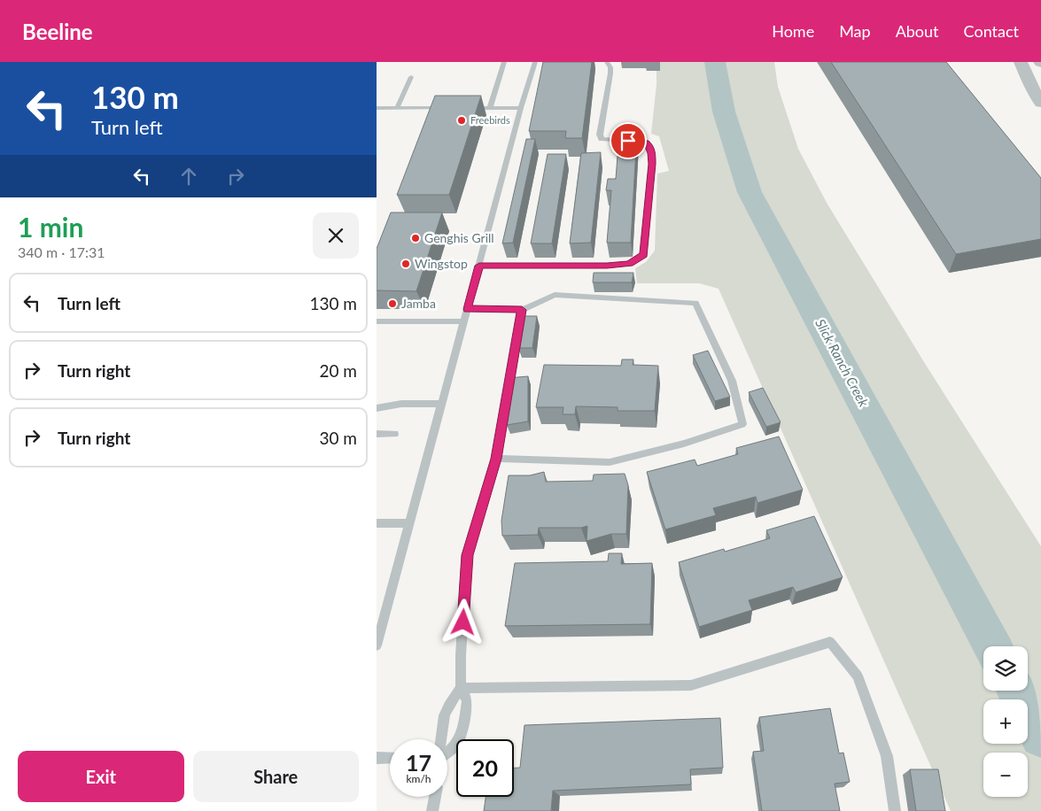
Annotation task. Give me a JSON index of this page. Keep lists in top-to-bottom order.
{
  "water": ["Slick Ranch Creek"],
  "places": [
    "Freebirds",
    "Genghis Grill",
    "Wingstop",
    "Jamba"
  ],
  "page": {
    "header": "Beeline",
    "nav": [
      "Home",
      "Map",
      "About",
      "Contact"
    ],
    "turn": ["130 m", "Turn left"],
    "heading": ["1 min", "340 m · 17:31"],
    "list": [
      {
        "name": "Turn left",
        "value": "130 m"
      },
      {
        "name": "Turn right",
        "value": "20 m"
      },
      {
        "name": "Turn right",
        "value": "30 m"
      }
    ],
    "map_buttons": ["+", "−"],
    "speed": "17 km/h",
    "limit": "20",
    "buttons": ["Exit", "Share"]
  }
}
